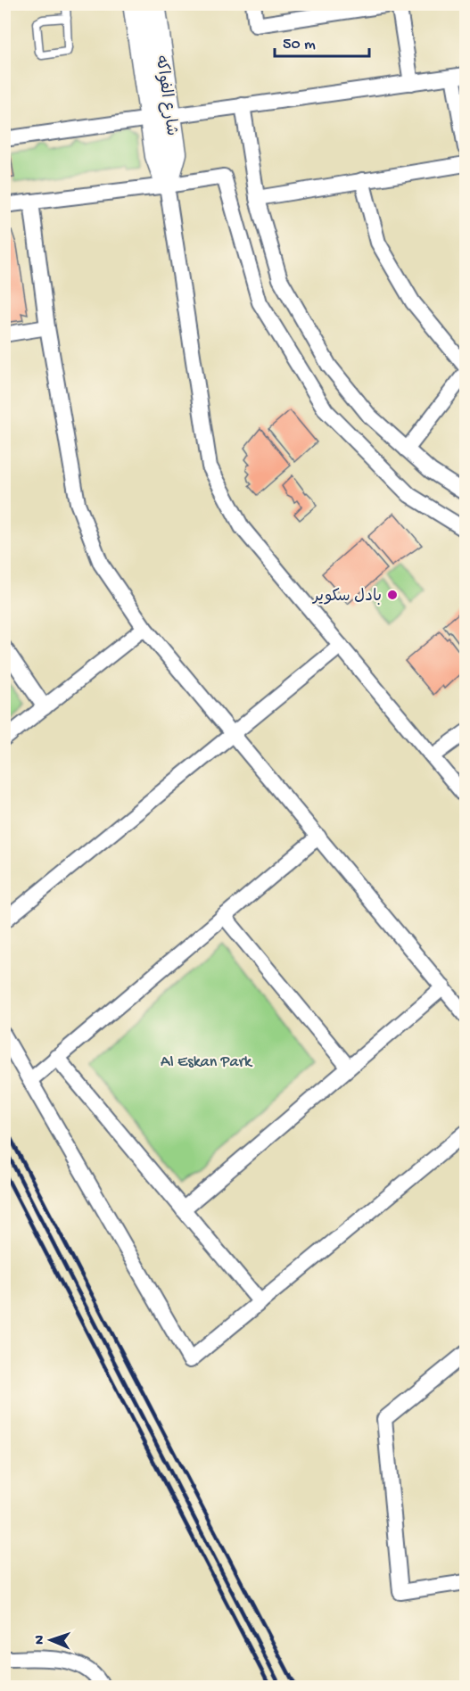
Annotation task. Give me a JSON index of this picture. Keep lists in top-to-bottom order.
{
  "streets": {
    "street": ["شارع الفواكه"]
  },
  "parks": ["Al Eskan Park"],
  "places": ["بادل سكوير"],
  "scale_bar": "50 m",
  "north": "left"
}
